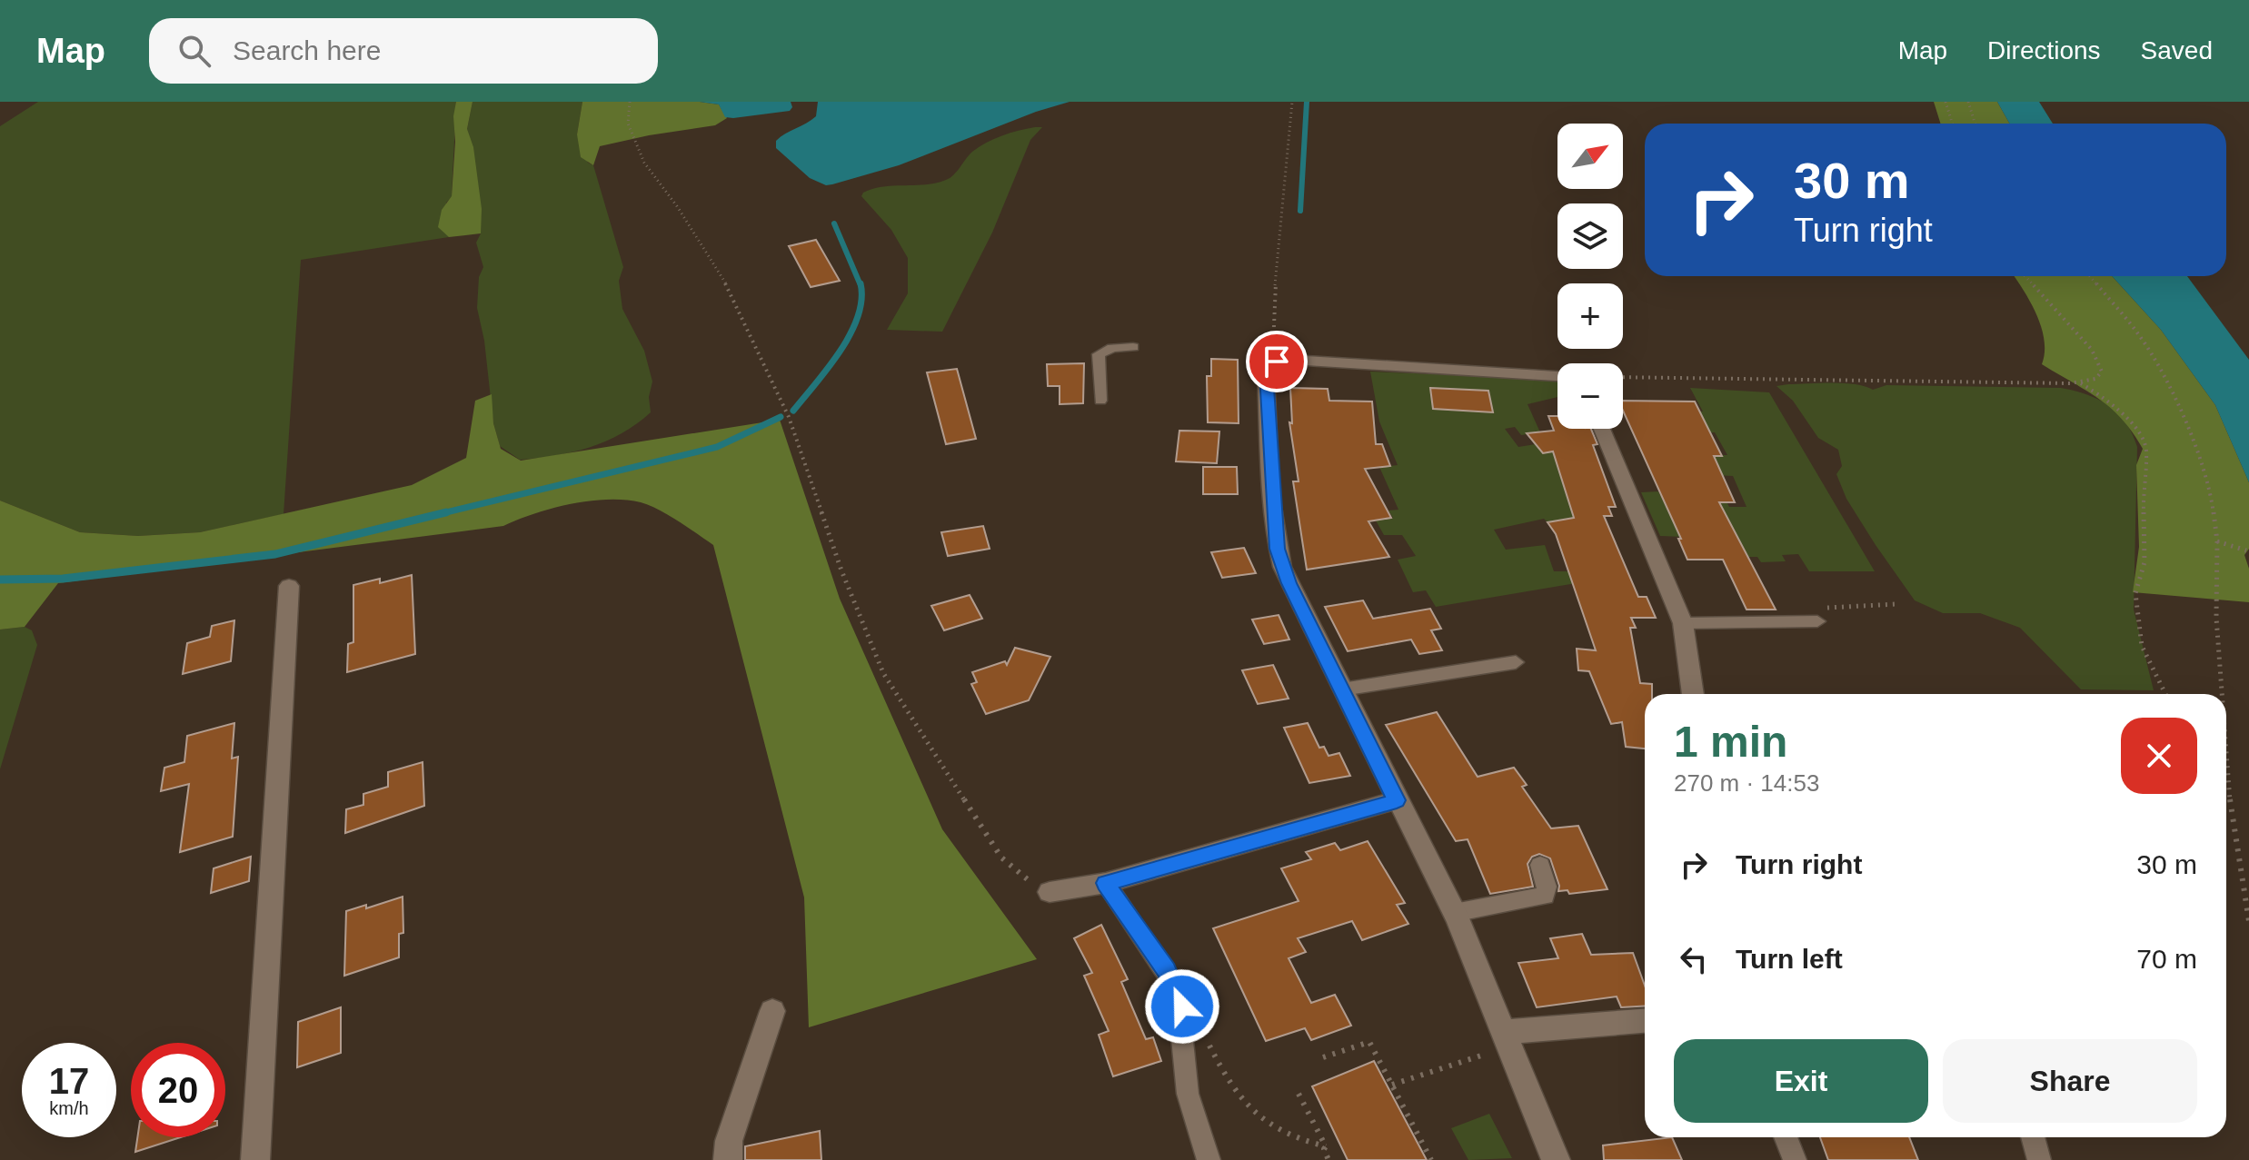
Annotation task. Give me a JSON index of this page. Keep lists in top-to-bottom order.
{
  "north": "top right",
  "page": {
    "header": "Map",
    "search": "Search here",
    "nav": ["Map", "Directions", "Saved"],
    "map_buttons": ["+", "−"],
    "turn": ["30 m", "Turn right"],
    "heading": ["1 min", "270 m · 14:53"],
    "list": [
      {
        "name": "Turn right",
        "value": "30 m"
      },
      {
        "name": "Turn left",
        "value": "70 m"
      }
    ],
    "buttons": ["Exit", "Share"],
    "speed": "17 km/h",
    "limit": "20"
  }
}
